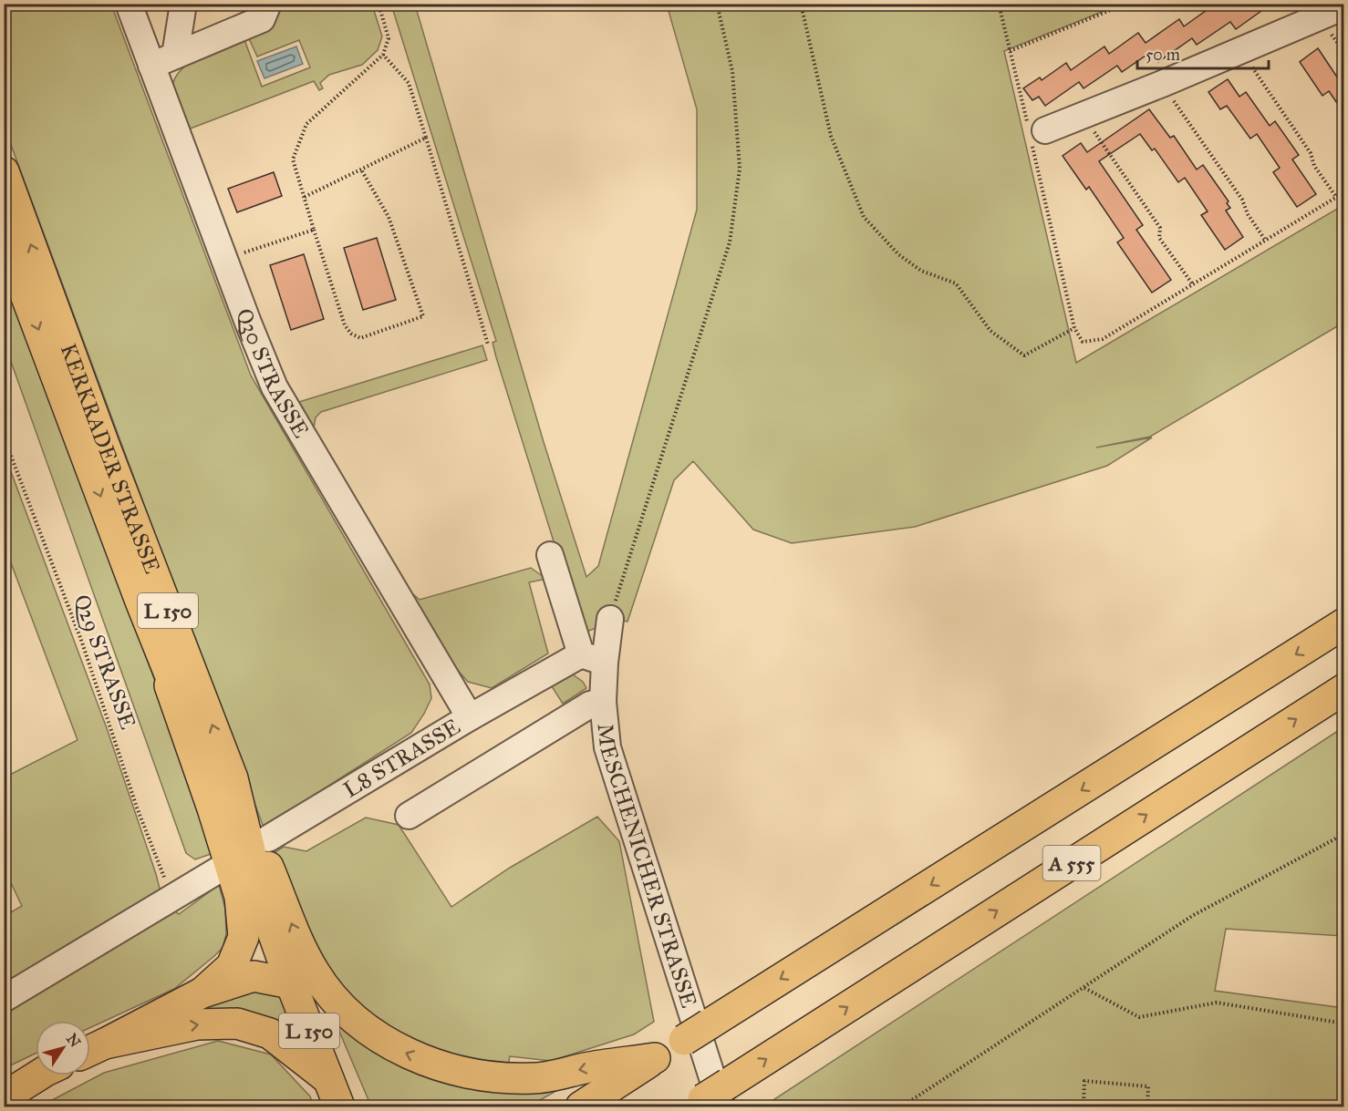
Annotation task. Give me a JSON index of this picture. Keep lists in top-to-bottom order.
{
  "streets": {
    "main road": ["KERKRADER STRASSE", "L 150", "A 555"],
    "street": ["Q30 STRASSE", "L8 STRASSE", "MESCHENICHER STRASSE"],
    "path": ["Q29 STRASSE"]
  },
  "crossings": [
    ["Q30 STRASSE", "L8 STRASSE"],
    ["L8 STRASSE", "MESCHENICHER STRASSE"],
    ["A 555", "MESCHENICHER STRASSE"]
  ],
  "scale_bar": "50 m",
  "north": "top right"
}
